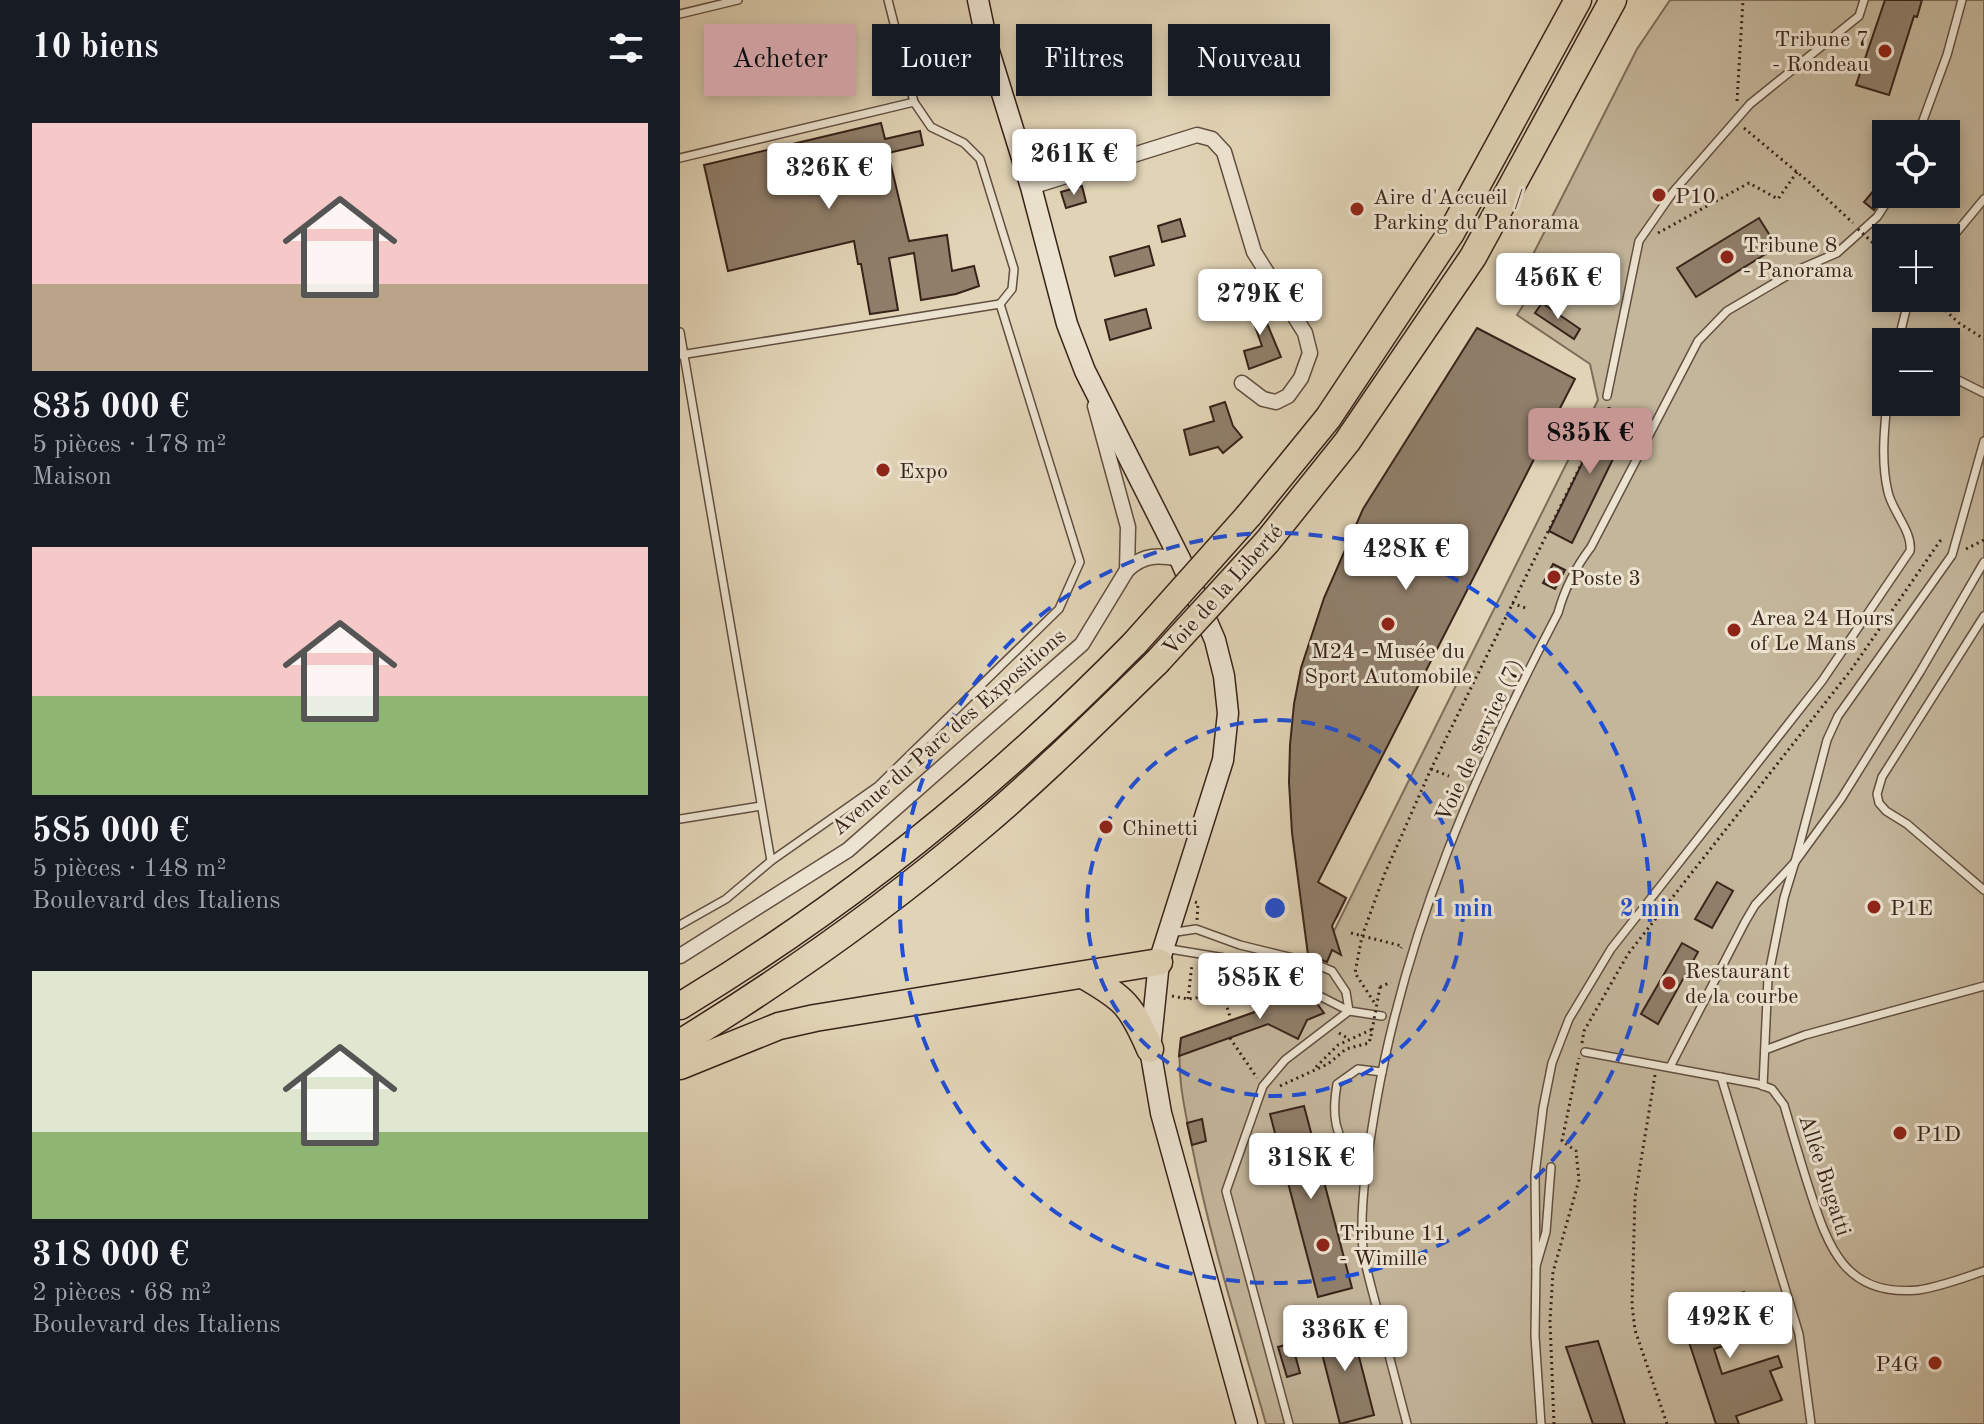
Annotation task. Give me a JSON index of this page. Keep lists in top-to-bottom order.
{
  "streets": {
    "highway": ["Voie de la Liberté"],
    "street": ["Avenue du Parc des Expositions"],
    "lane": ["Voie de service (7)", "Allée Bugatti"]
  },
  "places": [
    "Tribune 7 - Rondeau",
    "P10",
    "Aire d'Accueil / Parking du Panorama",
    "Tribune 8 - Panorama",
    "Expo",
    "Poste 3",
    "M24 - Musée du Sport Automobile",
    "Area 24 Hours of Le Mans",
    "Chinetti",
    "P1E",
    "Restaurant de la courbe",
    "P1D",
    "Tribune 11 - Wimille",
    "P4G"
  ],
  "page": {
    "heading": "10 biens",
    "chip": [
      "Acheter",
      "Louer",
      "Filtres",
      "Nouveau"
    ],
    "list": [
      {
        "name": "835 000 €",
        "note": "5 pièces · 178 m² · Maison"
      },
      {
        "name": "585 000 €",
        "note": "5 pièces · 148 m² · Boulevard des Italiens"
      },
      {
        "name": "318 000 €",
        "note": "2 pièces · 68 m² · Boulevard des Italiens"
      }
    ],
    "map_buttons": ["+", "−"],
    "price": [
      "261K €",
      "326K €",
      "456K €",
      "279K €",
      "835K €",
      "428K €",
      "585K €",
      "318K €",
      "492K €",
      "336K €"
    ]
  },
  "rings": ["1 min", "2 min"]
}
